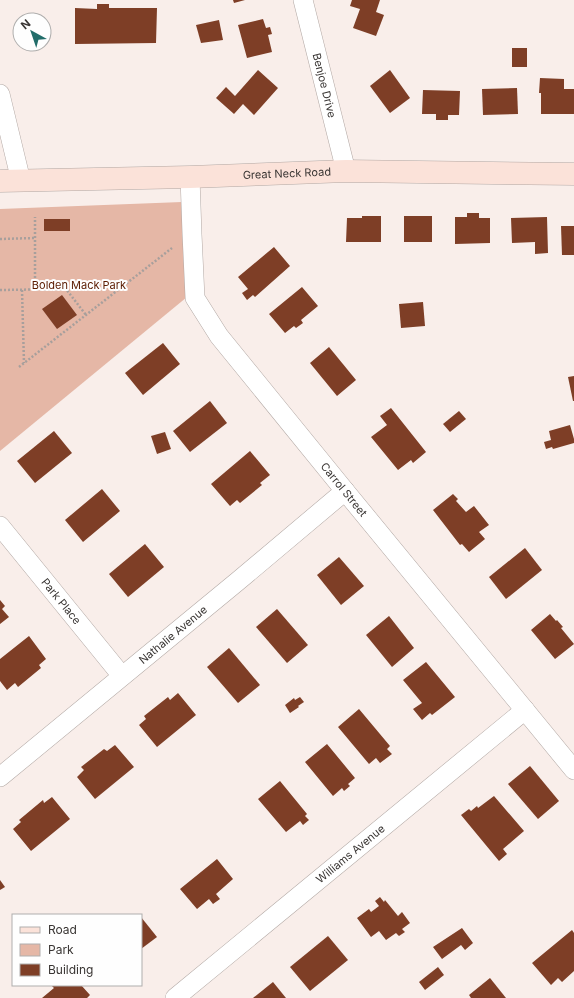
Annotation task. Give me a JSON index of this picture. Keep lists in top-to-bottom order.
{
  "streets": {
    "main road": ["Great Neck Road"],
    "street": [
      "Benjoe Drive",
      "Carrol Street",
      "Park Place",
      "Nathalie Avenue",
      "Williams Avenue"
    ]
  },
  "crossings": [
    ["Benjoe Drive", "Great Neck Road"],
    ["Great Neck Road", "Carrol Street"],
    ["Carrol Street", "Nathalie Avenue"],
    ["Carrol Street", "Williams Avenue"],
    ["Park Place", "Nathalie Avenue"]
  ],
  "parks": ["Bolden Mack Park"],
  "legend": ["Road", "Park", "Building"],
  "north": "top left"
}
